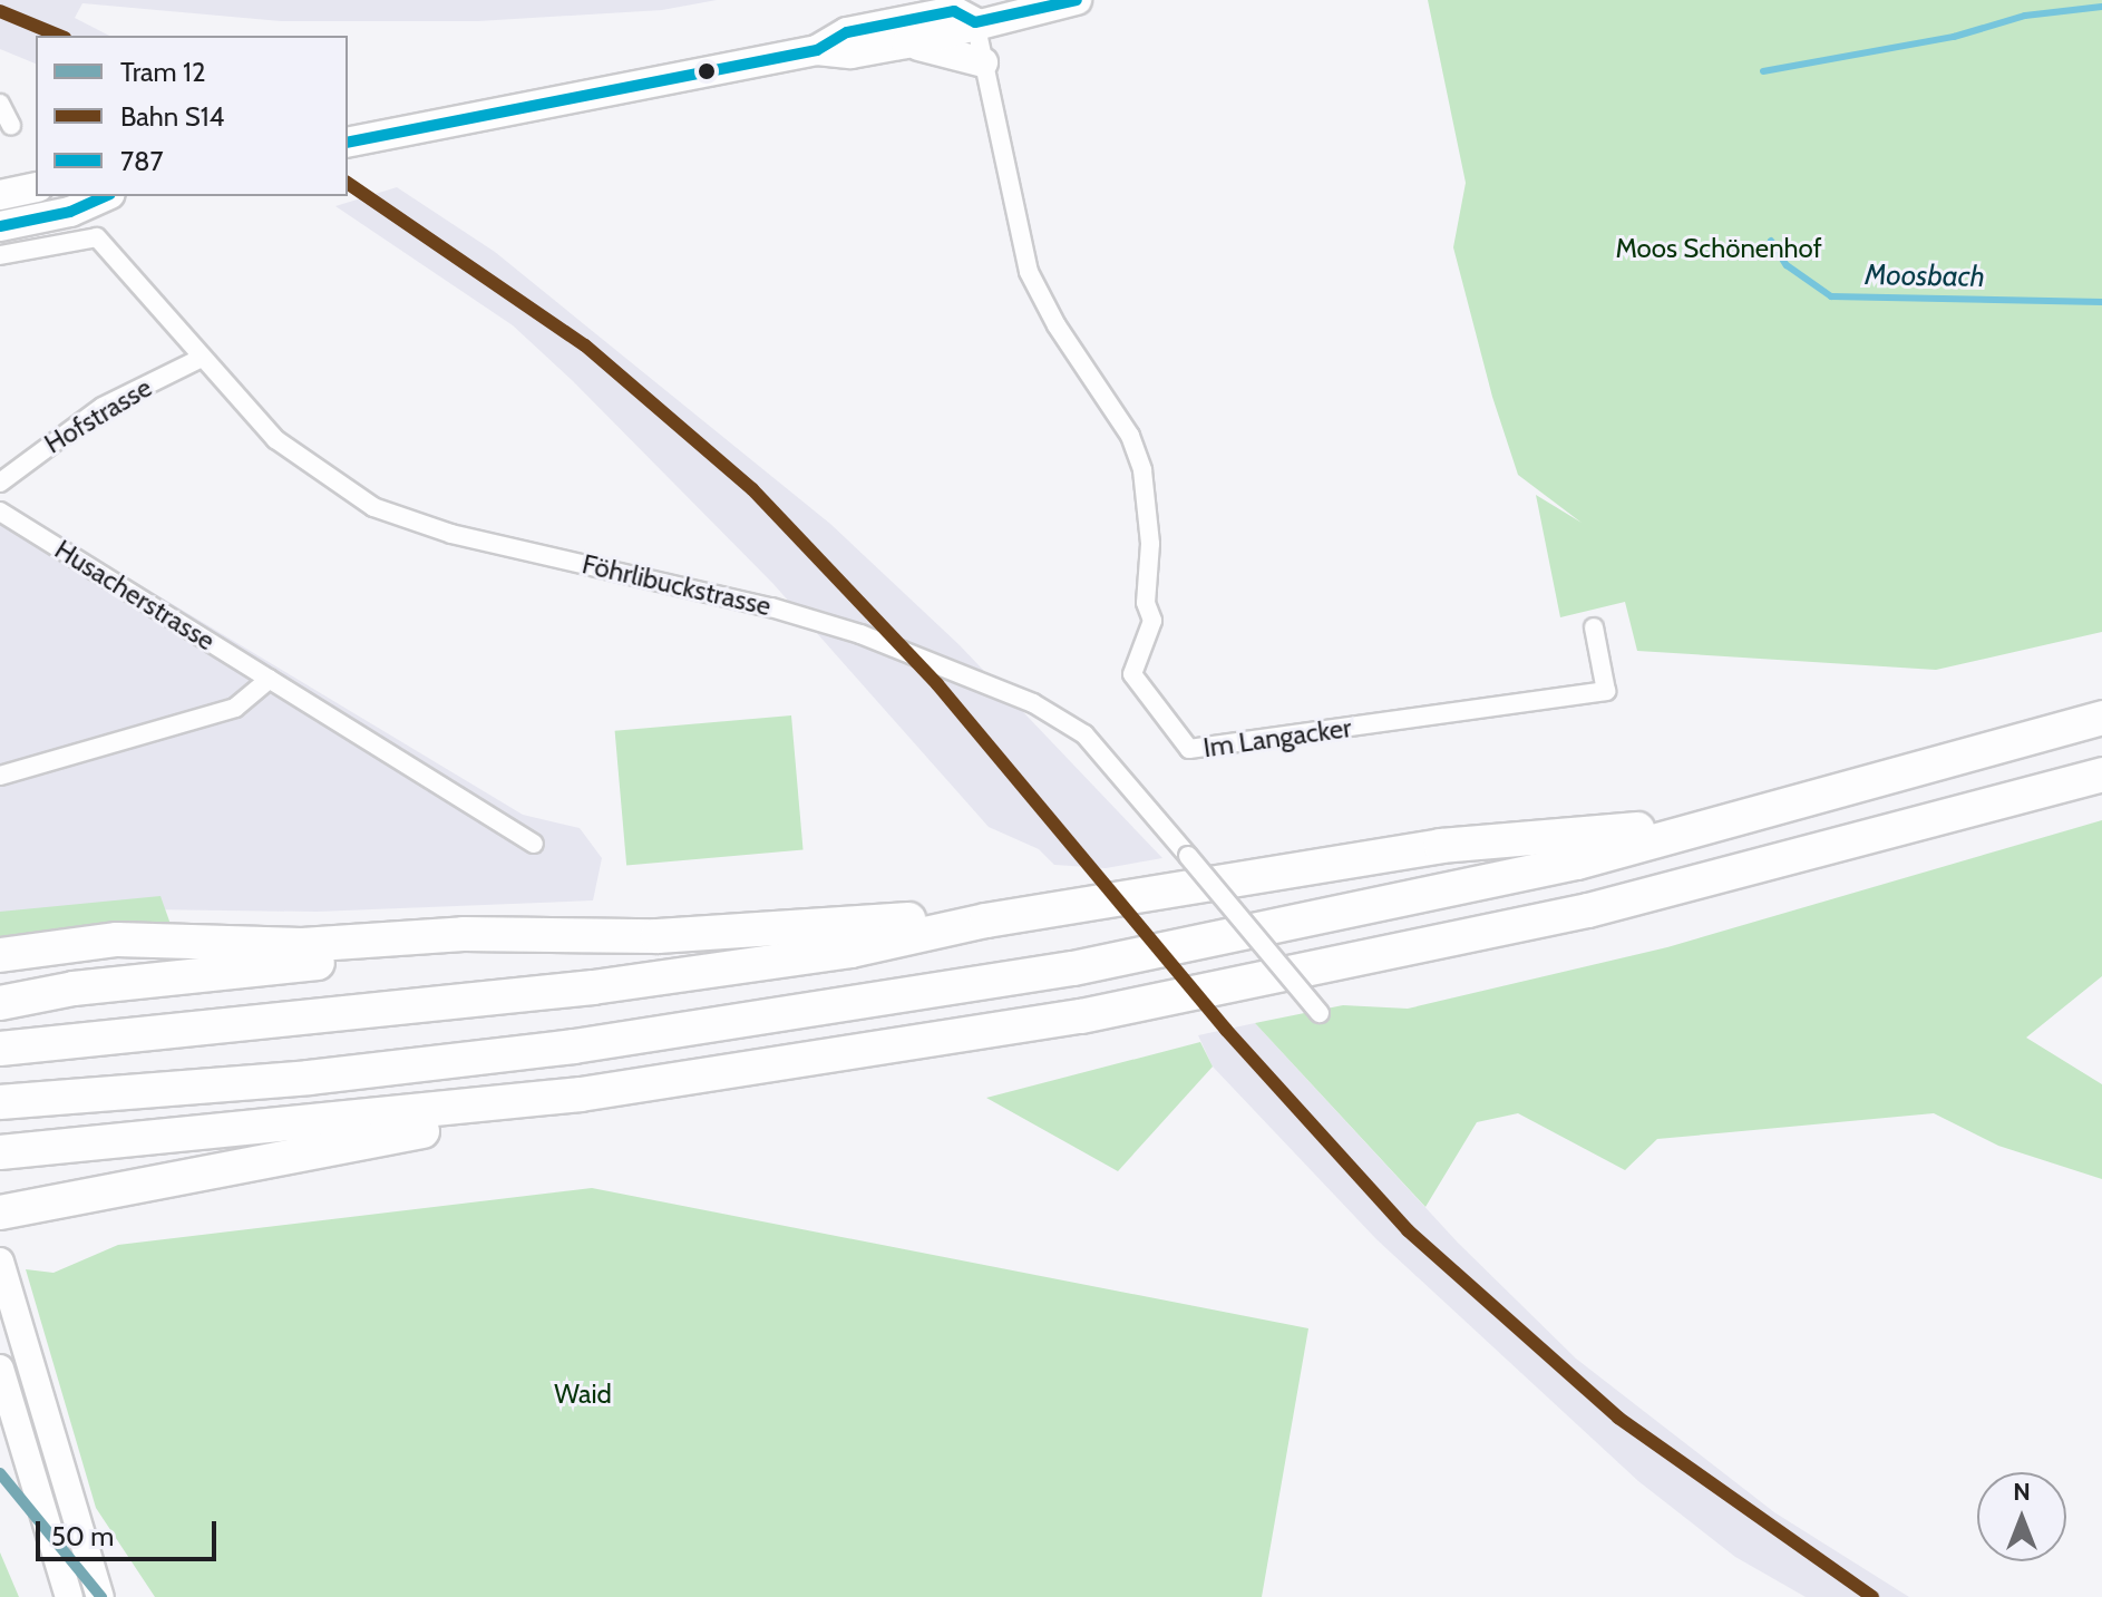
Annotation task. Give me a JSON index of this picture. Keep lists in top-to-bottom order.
{
  "streets": {
    "street": [
      "Hofstrasse",
      "Föhrlibuckstrasse",
      "Husacherstrasse",
      "Im Langacker"
    ]
  },
  "crossings": [
    ["Hofstrasse", "Föhrlibuckstrasse"]
  ],
  "water": ["Moosbach"],
  "parks": ["Moos Schönenhof", "Waid"],
  "lines": ["transit line 787", "rail line S14", "tram line 12"],
  "legend": ["Tram 12", "Bahn S14", "787"],
  "scale_bar": "50 m",
  "north": "top"
}
